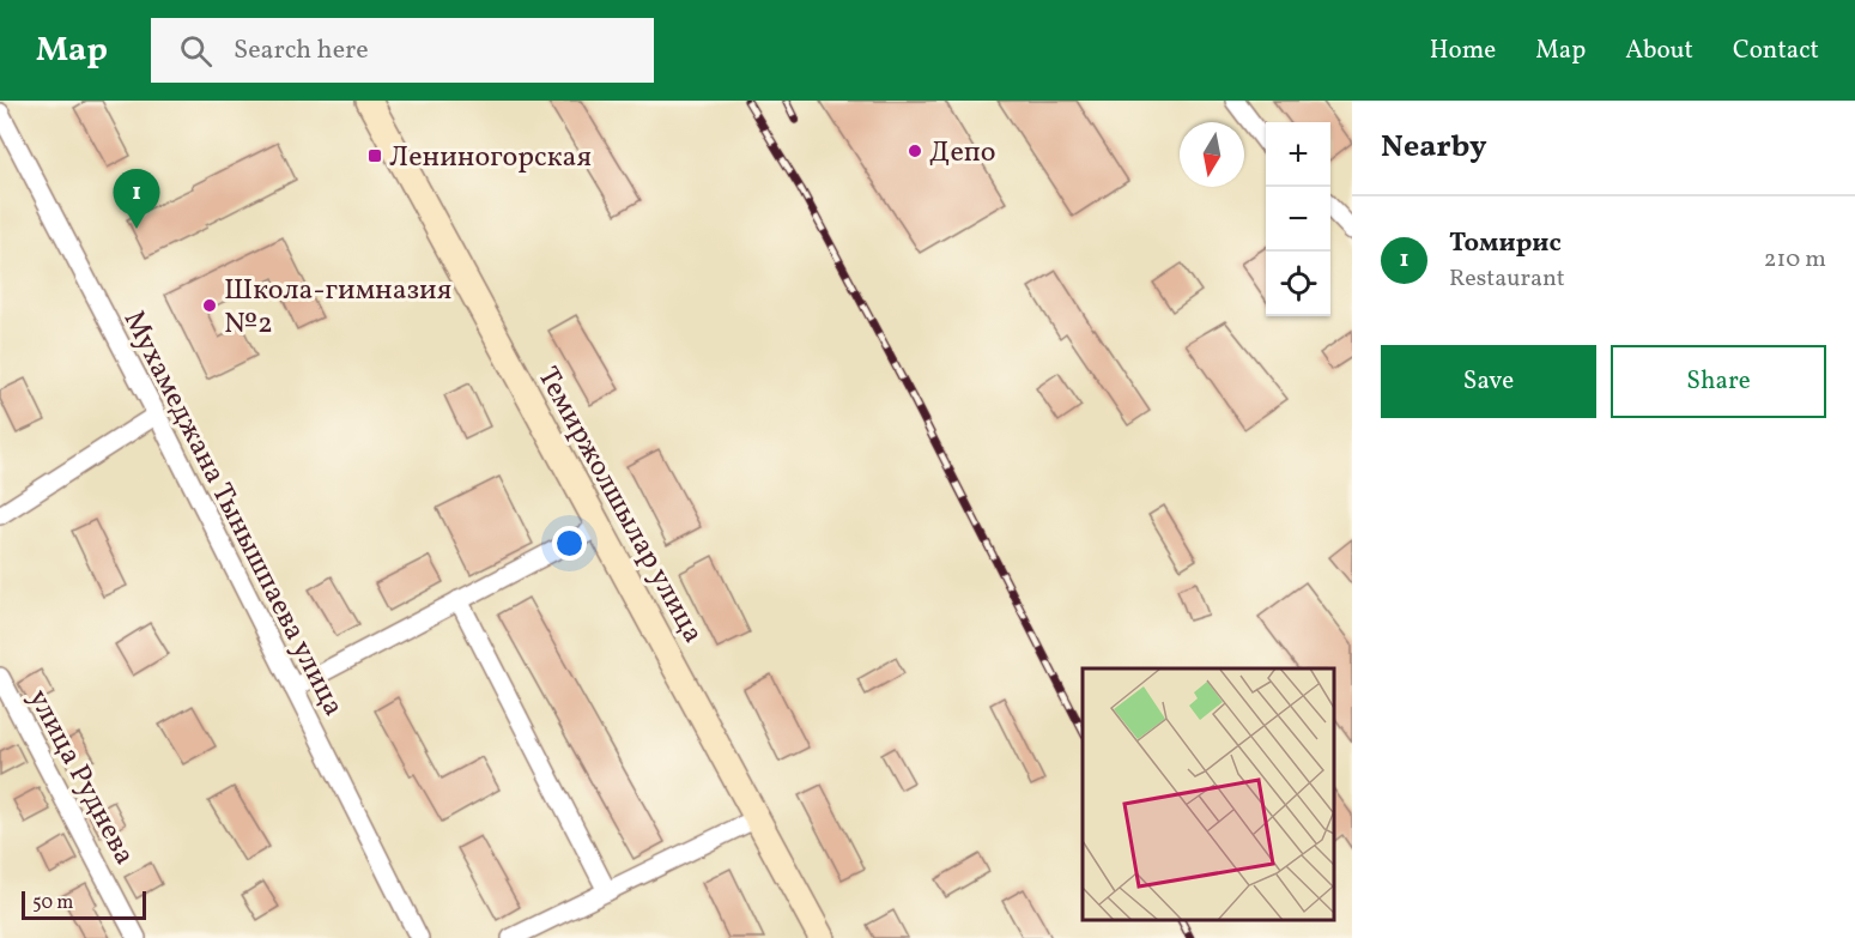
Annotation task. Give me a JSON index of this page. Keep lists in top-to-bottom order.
{
  "streets": {
    "street": ["Темиржолшылар улица", "Мухамеджана Тынышпаева улица", "улица Руднева"]
  },
  "places": {
    "other": ["Депо", "Школа-гимназия №2"],
    "transit": ["Лениногорская"]
  },
  "scale_bar": "50 m",
  "north": "bottom",
  "page": {
    "header": "Map",
    "search": "Search here",
    "nav": [
      "Home",
      "Map",
      "About",
      "Contact"
    ],
    "heading": "Nearby",
    "map_buttons": ["+", "−"],
    "pins": "1",
    "list": [
      {
        "mark": "1",
        "name": "Томирис",
        "note": "Restaurant",
        "value": "210 m"
      }
    ],
    "buttons": ["Save", "Share"],
    "scale": "50 m"
  }
}
